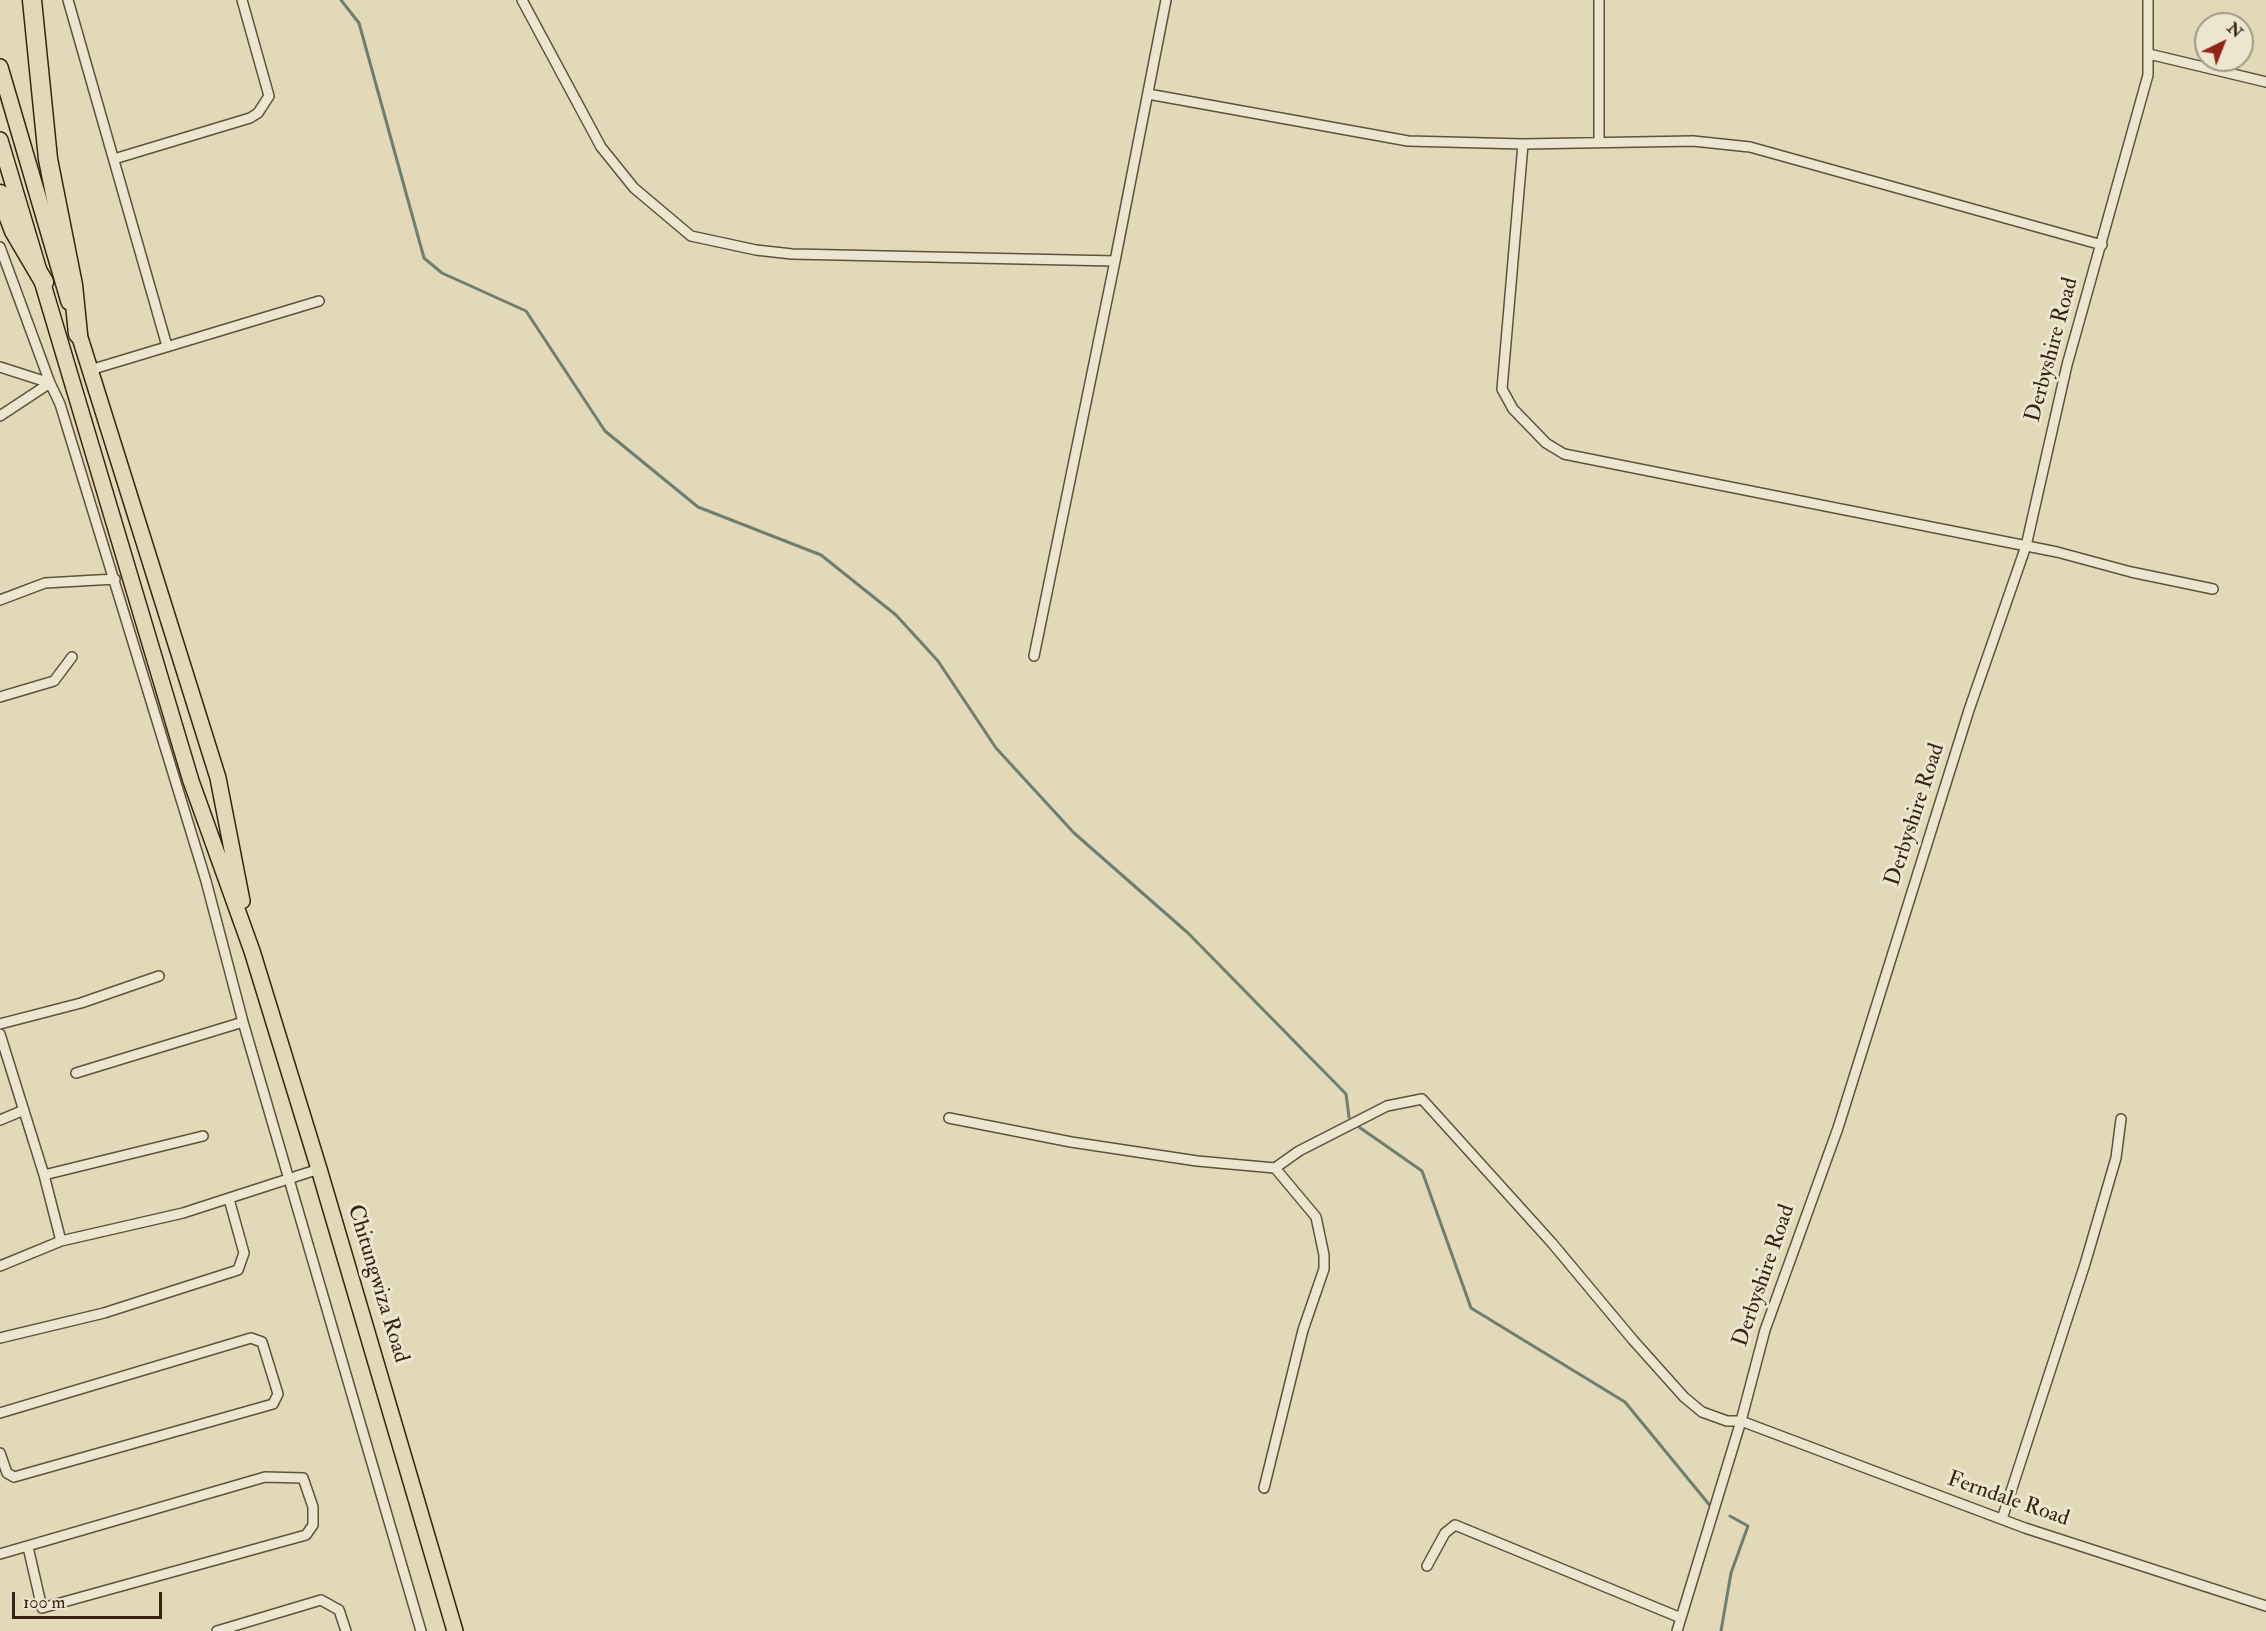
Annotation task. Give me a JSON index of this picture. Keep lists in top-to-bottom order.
{
  "streets": {
    "main road": ["Chitungwiza Road"],
    "street": ["Derbyshire Road", "Ferndale Road"]
  },
  "crossings": [
    ["Derbyshire Road", "Ferndale Road"]
  ],
  "scale_bar": "100 m",
  "north": "top right"
}
